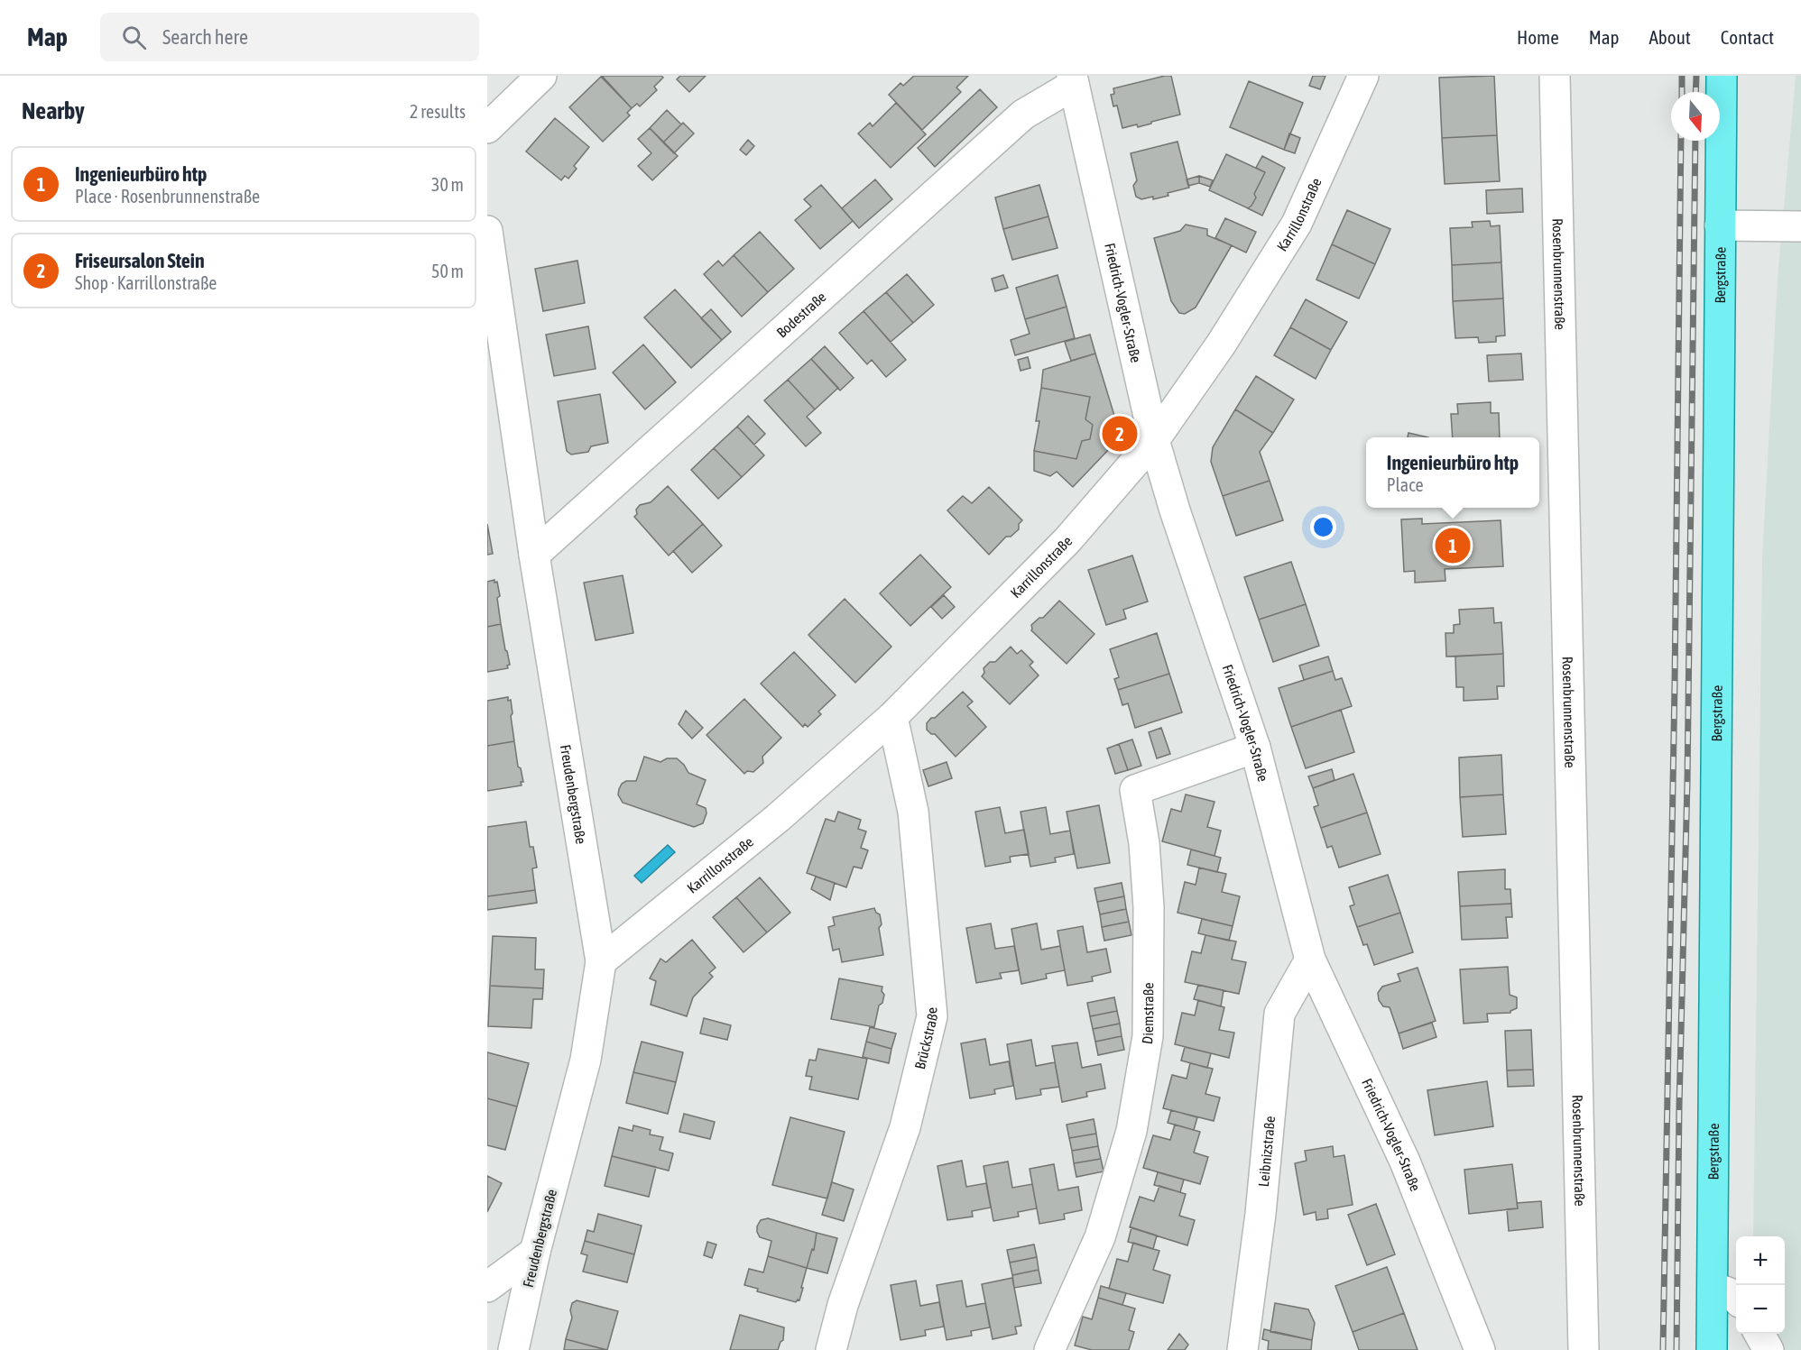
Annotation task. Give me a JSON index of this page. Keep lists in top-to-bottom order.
{
  "streets": {
    "main road": ["Bergstraße"],
    "street": [
      "Karrillonstraße",
      "Rosenbrunnenstraße",
      "Friedrich-Vogler-Straße",
      "Bodestraße",
      "Freudenbergstraße",
      "Diemstraße",
      "Brückstraße",
      "Leibnizstraße"
    ]
  },
  "crossings": [
    ["Karrillonstraße", "Friedrich-Vogler-Straße"],
    ["Karrillonstraße", "Freudenbergstraße"],
    ["Karrillonstraße", "Brückstraße"],
    ["Friedrich-Vogler-Straße", "Bodestraße"],
    ["Friedrich-Vogler-Straße", "Diemstraße"],
    ["Friedrich-Vogler-Straße", "Leibnizstraße"],
    ["Bodestraße", "Freudenbergstraße"]
  ],
  "north": "bottom",
  "page": {
    "header": "Map",
    "search": "Search here",
    "nav": [
      "Home",
      "Map",
      "About",
      "Contact"
    ],
    "heading": ["Nearby", "2 results"],
    "list": [
      {
        "mark": "1",
        "name": "Ingenieurbüro htp",
        "note": "Place · Rosenbrunnenstraße",
        "value": "30 m"
      },
      {
        "mark": "2",
        "name": "Friseursalon Stein",
        "note": "Shop · Karrillonstraße",
        "value": "50 m"
      }
    ],
    "pins": ["2", "1"],
    "popup": ["Ingenieurbüro htp", "Place"],
    "map_buttons": ["+", "−"]
  }
}
